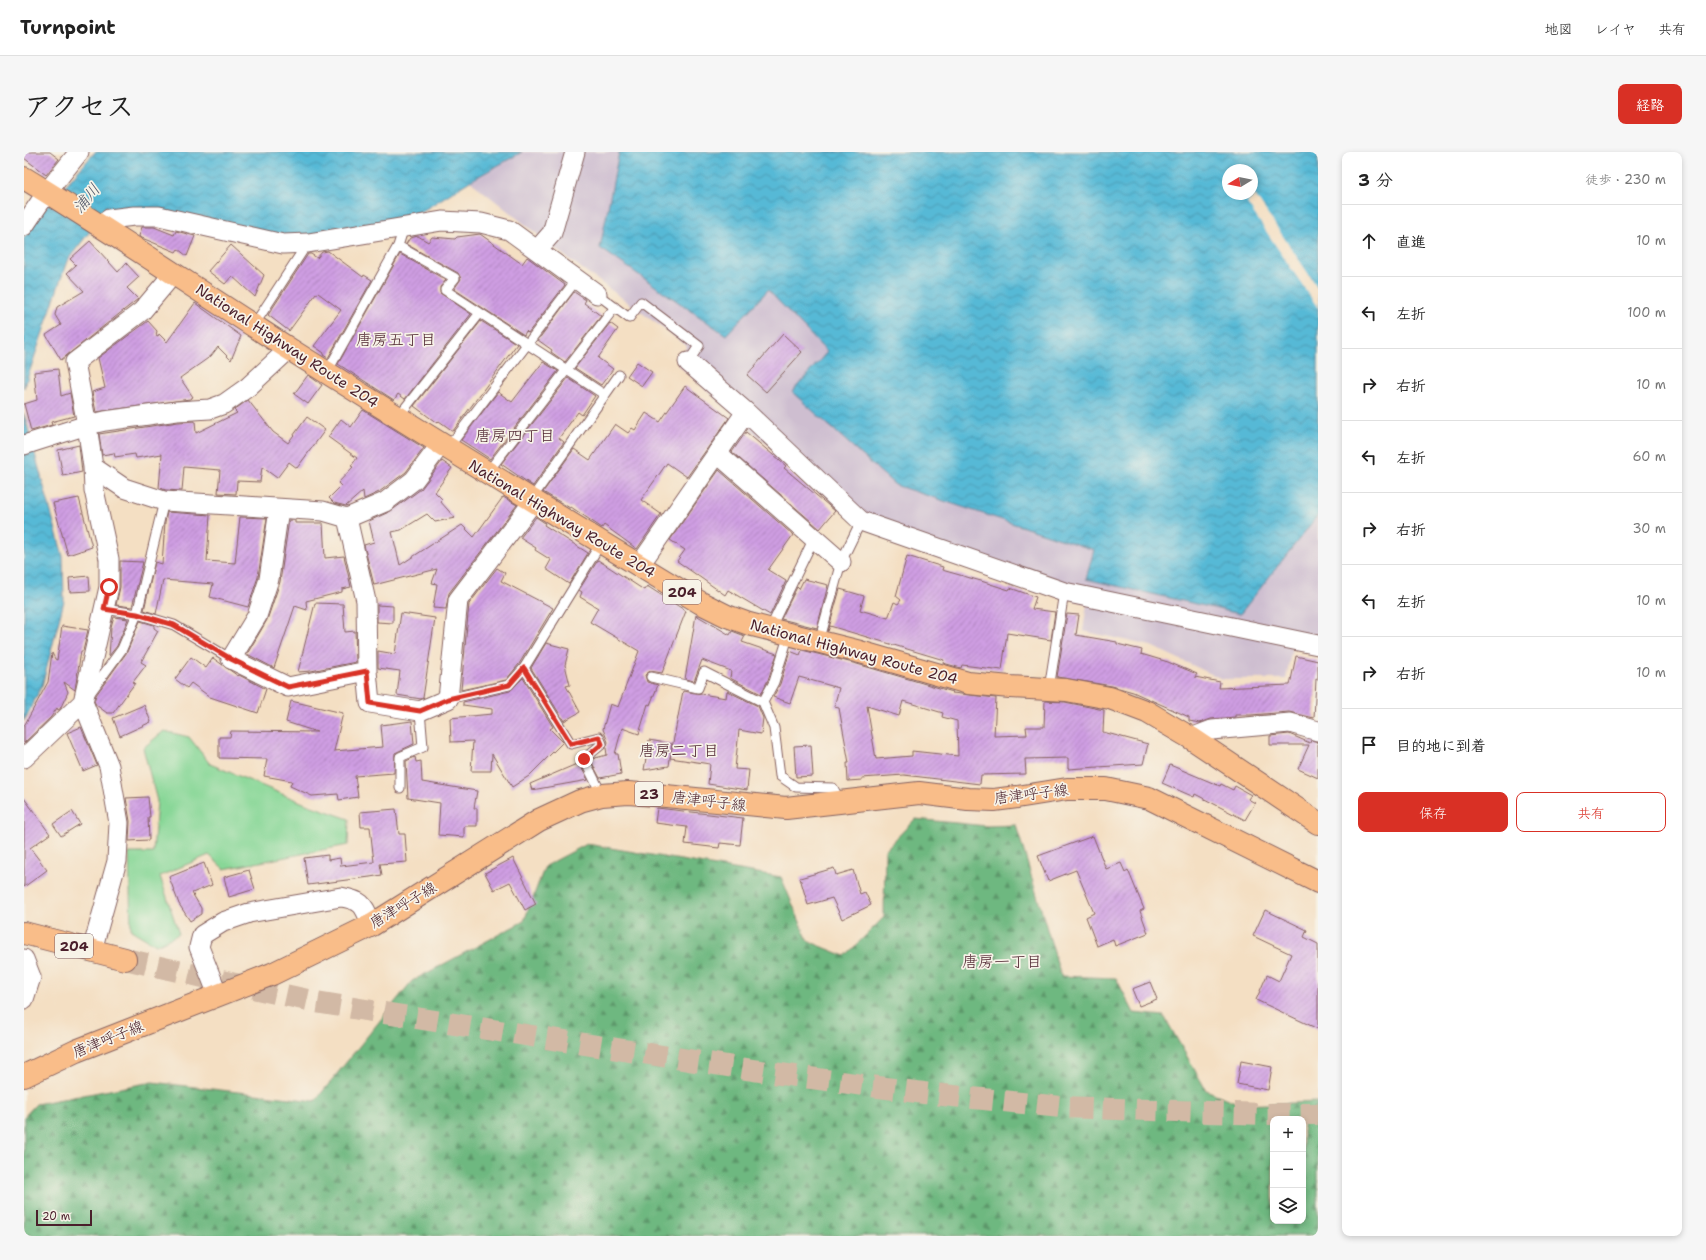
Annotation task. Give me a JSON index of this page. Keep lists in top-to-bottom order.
{
  "streets": {
    "main road": [
      "National Highway Route 204",
      "204",
      "23",
      "唐津呼子線"
    ]
  },
  "districts": [
    "唐房五丁目",
    "唐房四丁目",
    "唐房二丁目",
    "唐房一丁目"
  ],
  "water": ["浦川"],
  "scale_bar": "20 m",
  "north": "left",
  "page": {
    "header": "Turnpoint",
    "nav": ["地図", "レイヤ", "共有"],
    "title": "アクセス",
    "buttons": [
      "経路",
      ["保存", "共有"]
    ],
    "heading": ["3 分", "徒歩 · 230 m"],
    "list": [
      ["直進", "10 m"],
      ["左折", "100 m"],
      ["右折", "10 m"],
      ["左折", "60 m"],
      ["右折", "30 m"],
      ["左折", "10 m"],
      ["右折", "10 m"],
      "目的地に到着"
    ],
    "map_buttons": ["+", "−"],
    "scale": "20 m"
  }
}
